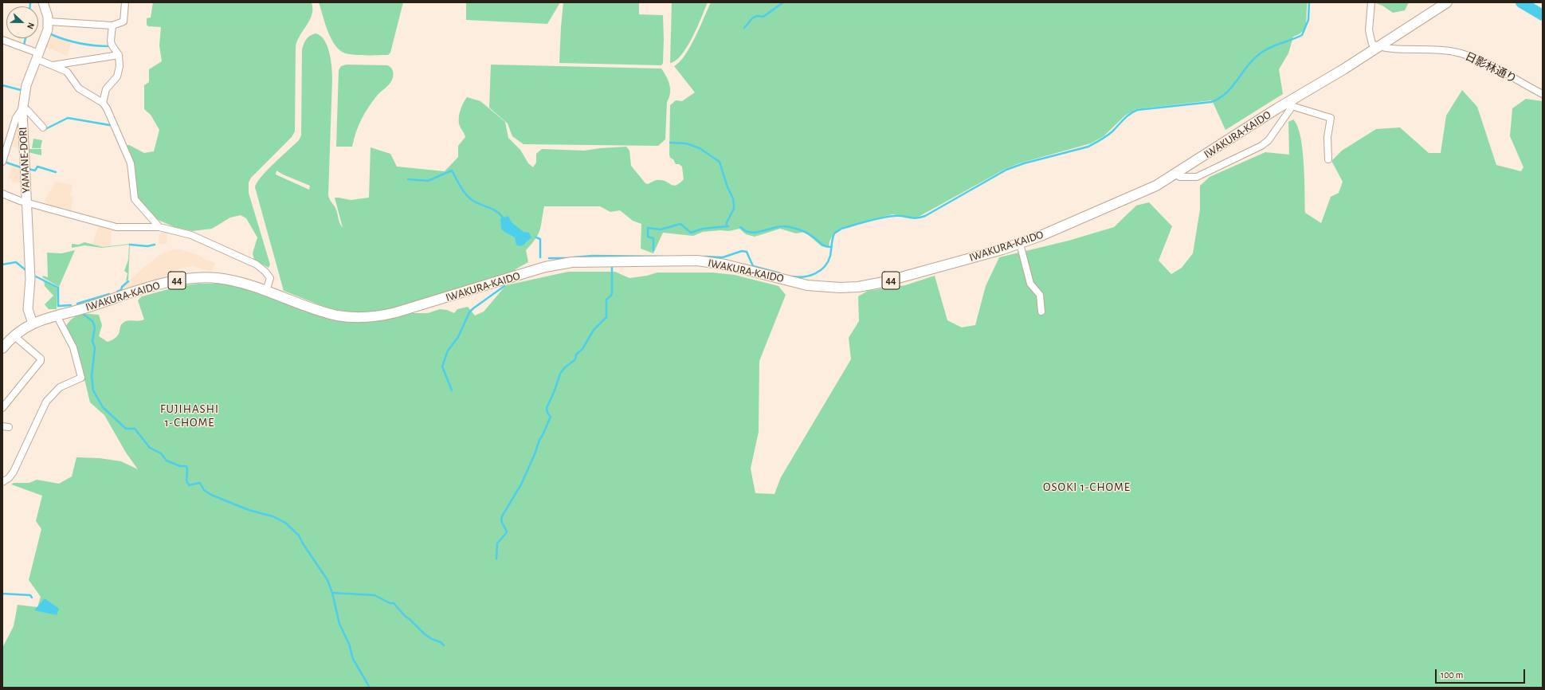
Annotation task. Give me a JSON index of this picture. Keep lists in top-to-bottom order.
{
  "streets": {
    "main road": ["IWAKURA-KAIDO", "44"],
    "street": ["日影林通り", "YAMANE-DORI"]
  },
  "crossings": [
    ["日影林通り", "IWAKURA-KAIDO"],
    ["IWAKURA-KAIDO", "YAMANE-DORI"]
  ],
  "districts": ["FUJIHASHI 1-CHOME", "OSOKI 1-CHOME"],
  "scale_bar": "100 m",
  "north": "right"
}
